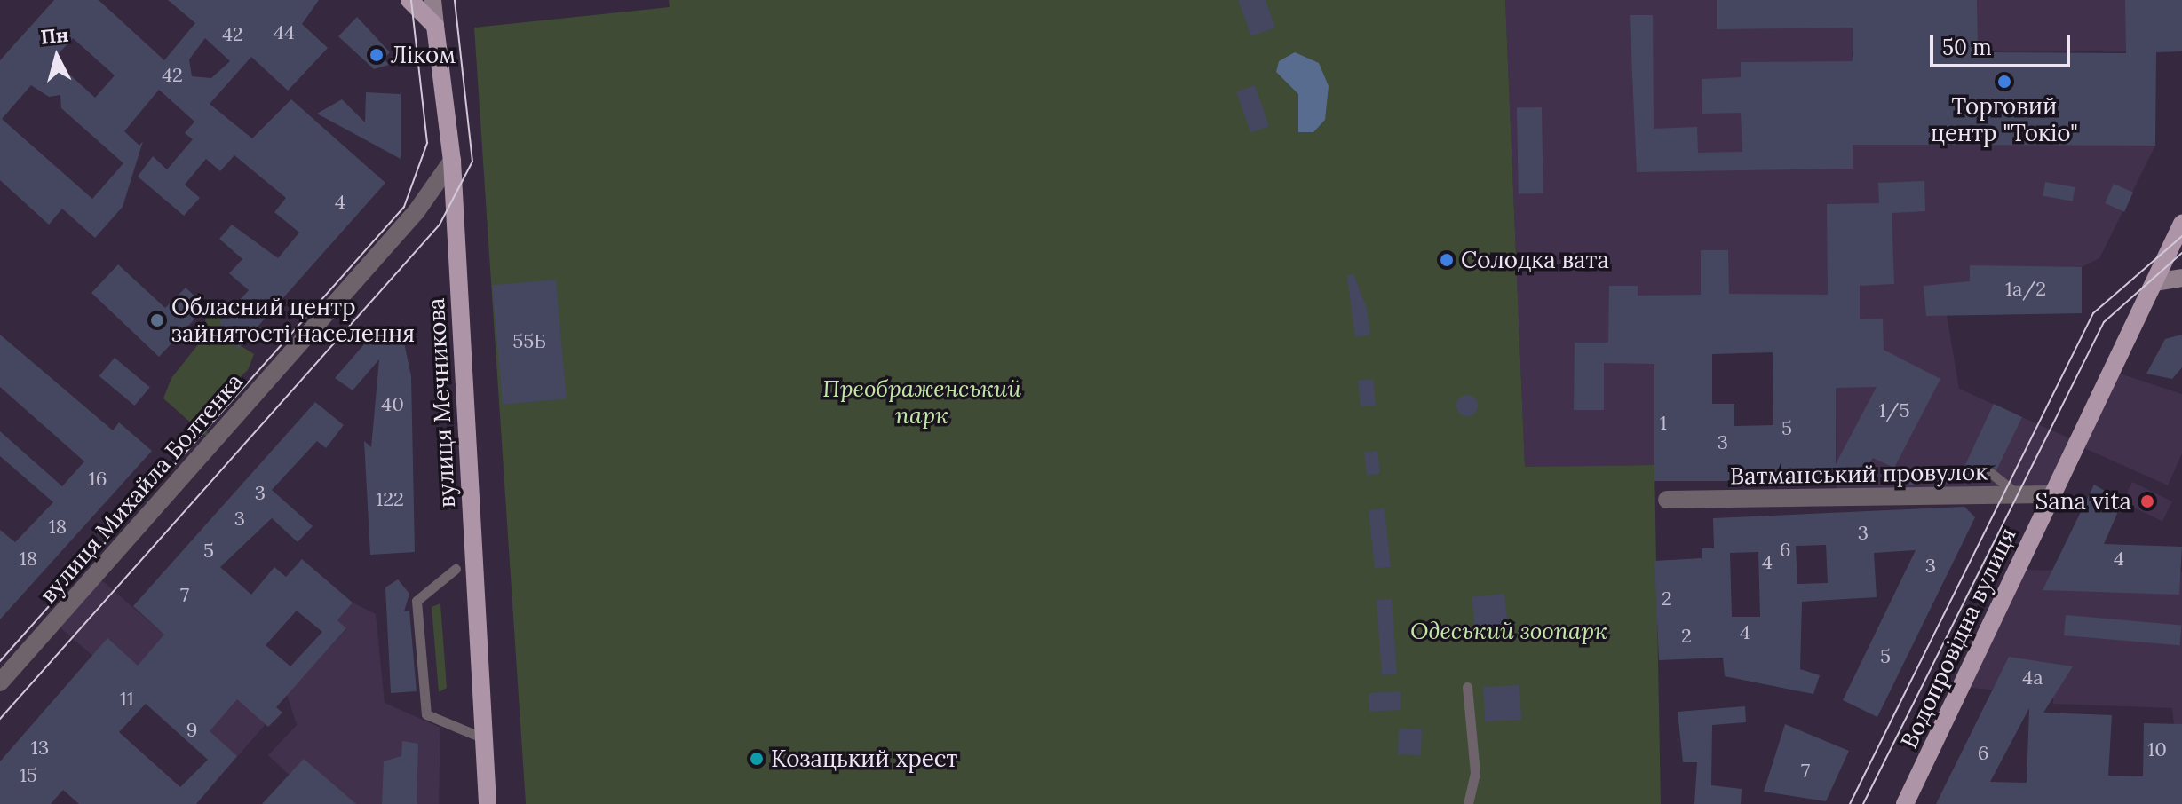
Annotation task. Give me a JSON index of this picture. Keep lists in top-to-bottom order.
{
  "streets": {
    "main road": ["вулиця Мечникова", "Водопровідна вулиця"],
    "street": ["Ватманський провулок", "вулиця Михайла Болтенка"]
  },
  "crossings": [
    ["вулиця Мечникова", "вулиця Михайла Болтенка"],
    ["Ватманський провулок", "Водопровідна вулиця"]
  ],
  "parks": ["Преображенський парк", "Одеський зоопарк"],
  "places": [
    "Ліком",
    "Торговий центр \"Токіо\"",
    "Солодка вата",
    "Обласний центр зайнятості населення",
    "Sana vita",
    "Козацький хрест"
  ],
  "house_numbers": [
    "44",
    "42",
    "42",
    "4",
    "1а/2",
    "55Б",
    "40",
    "1/5",
    "1",
    "5",
    "3",
    "16",
    "3",
    "122",
    "3",
    "18",
    "3",
    "6",
    "5",
    "18",
    "4",
    "4",
    "3",
    "7",
    "2",
    "4",
    "2",
    "5",
    "4а",
    "11",
    "9",
    "13",
    "10",
    "6",
    "7",
    "15"
  ],
  "scale_bar": "50 m",
  "north": "top"
}
